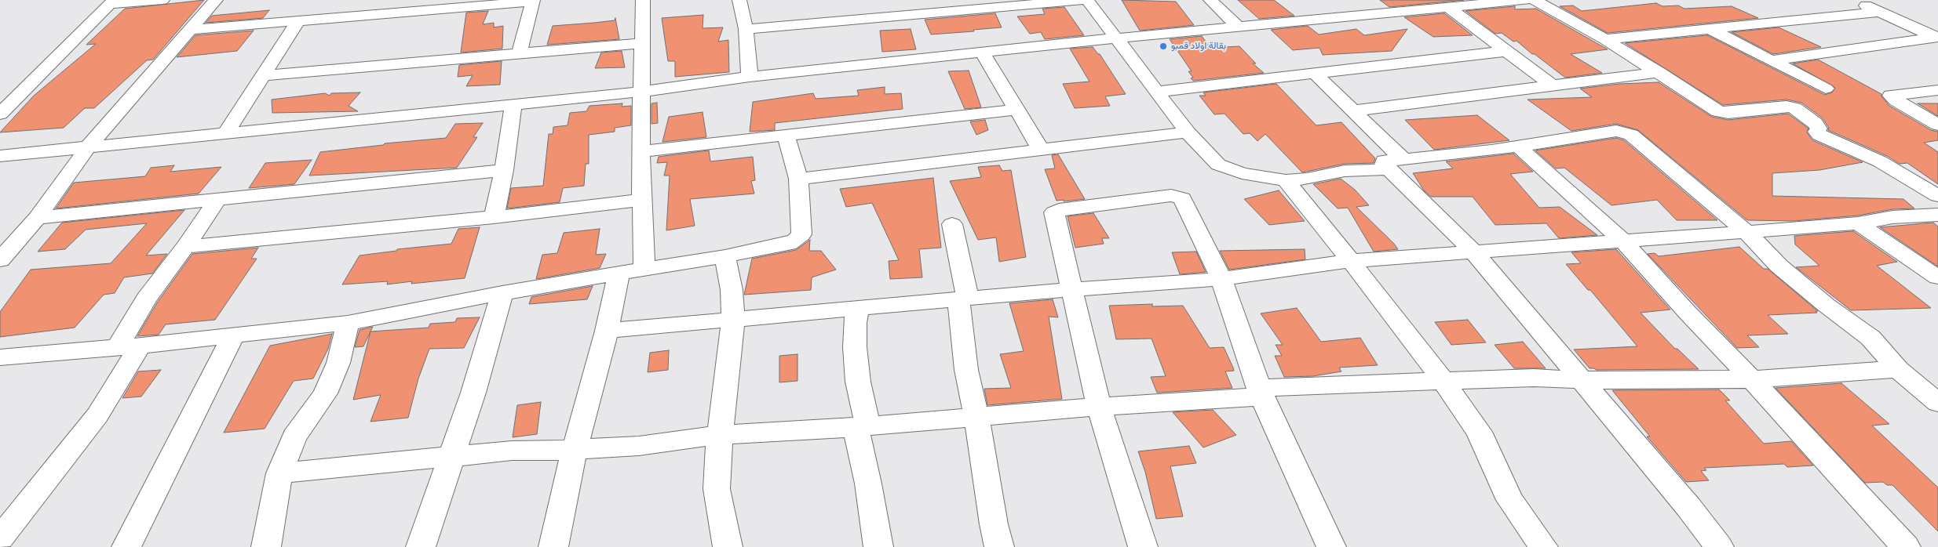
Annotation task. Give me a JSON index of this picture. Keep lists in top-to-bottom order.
{
  "places": ["بقالة اولاد قمبو"]
}
